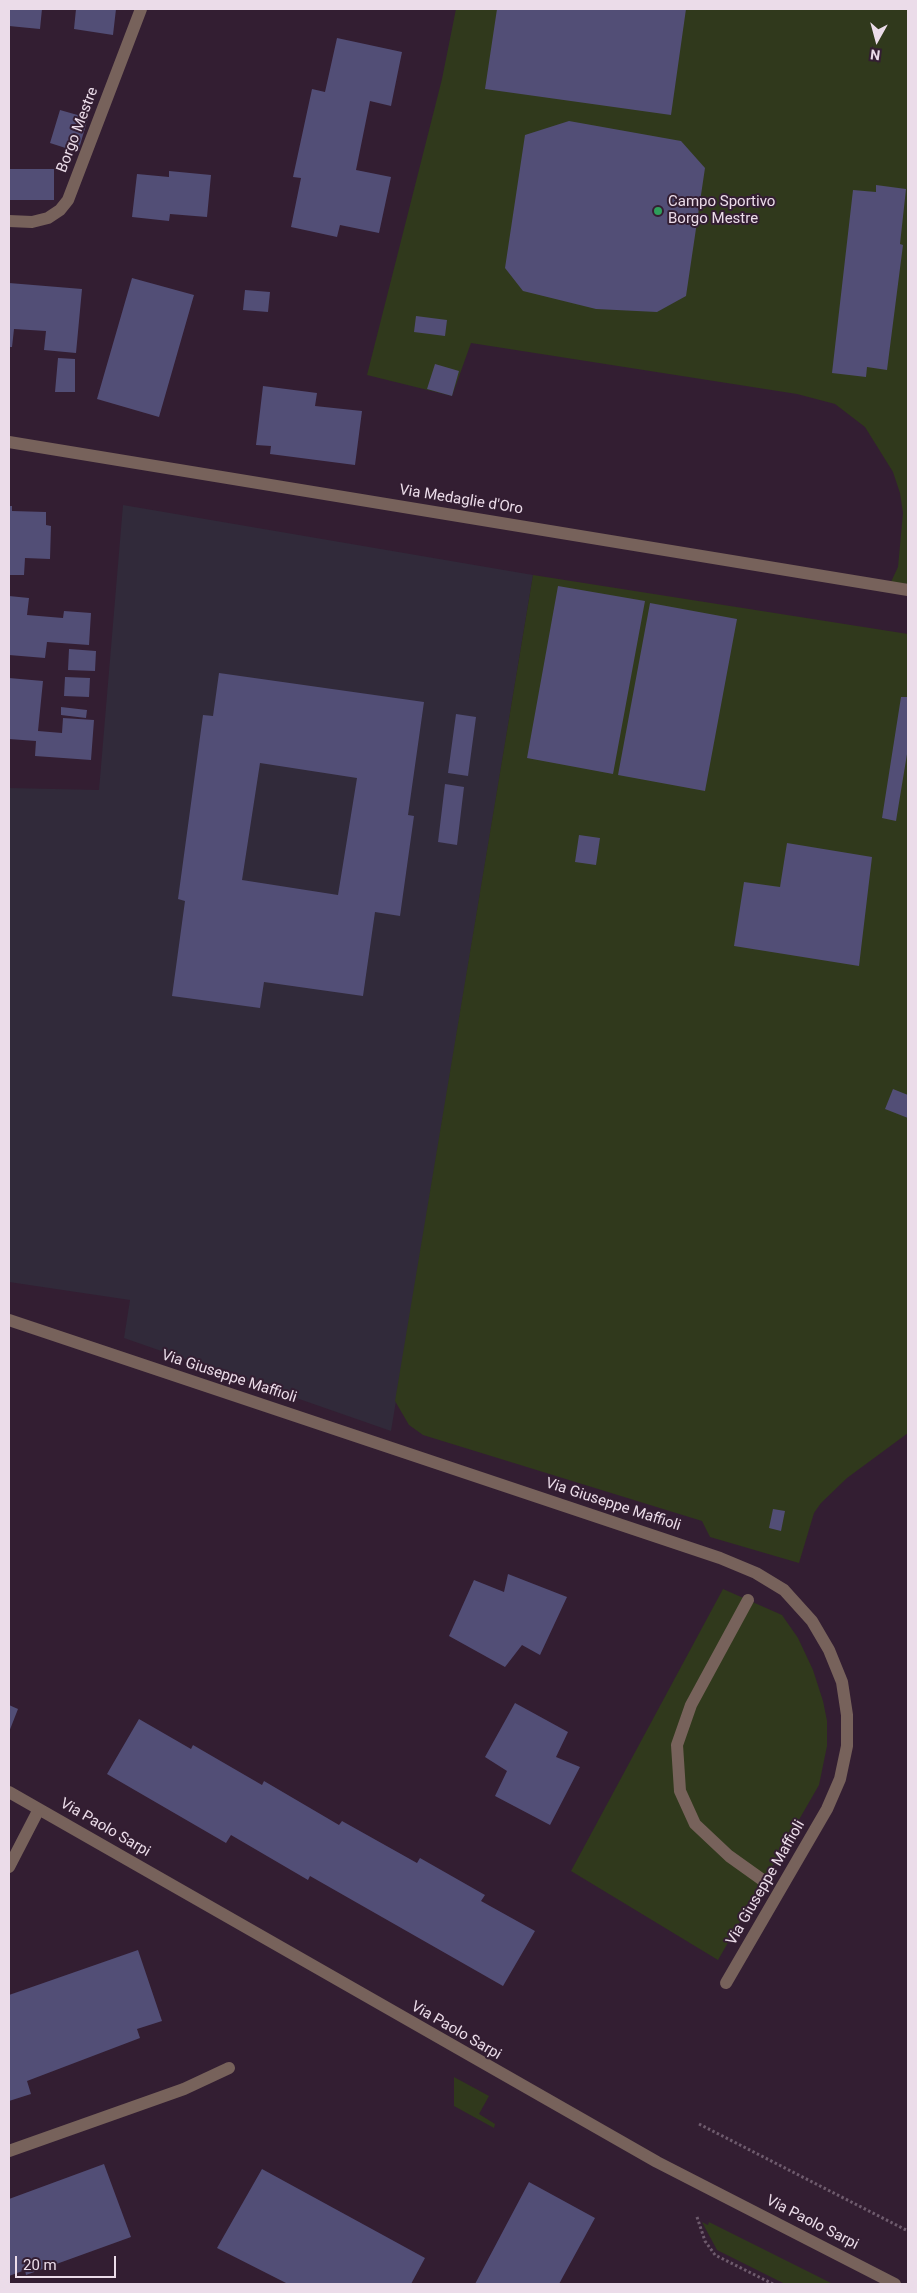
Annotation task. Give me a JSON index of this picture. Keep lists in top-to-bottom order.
{
  "streets": {
    "street": [
      "Borgo Mestre",
      "Via Medaglie d'Oro",
      "Via Giuseppe Maffioli",
      "Via Paolo Sarpi"
    ]
  },
  "places": ["Campo Sportivo Borgo Mestre"],
  "scale_bar": "20 m",
  "north": "bottom"
}
